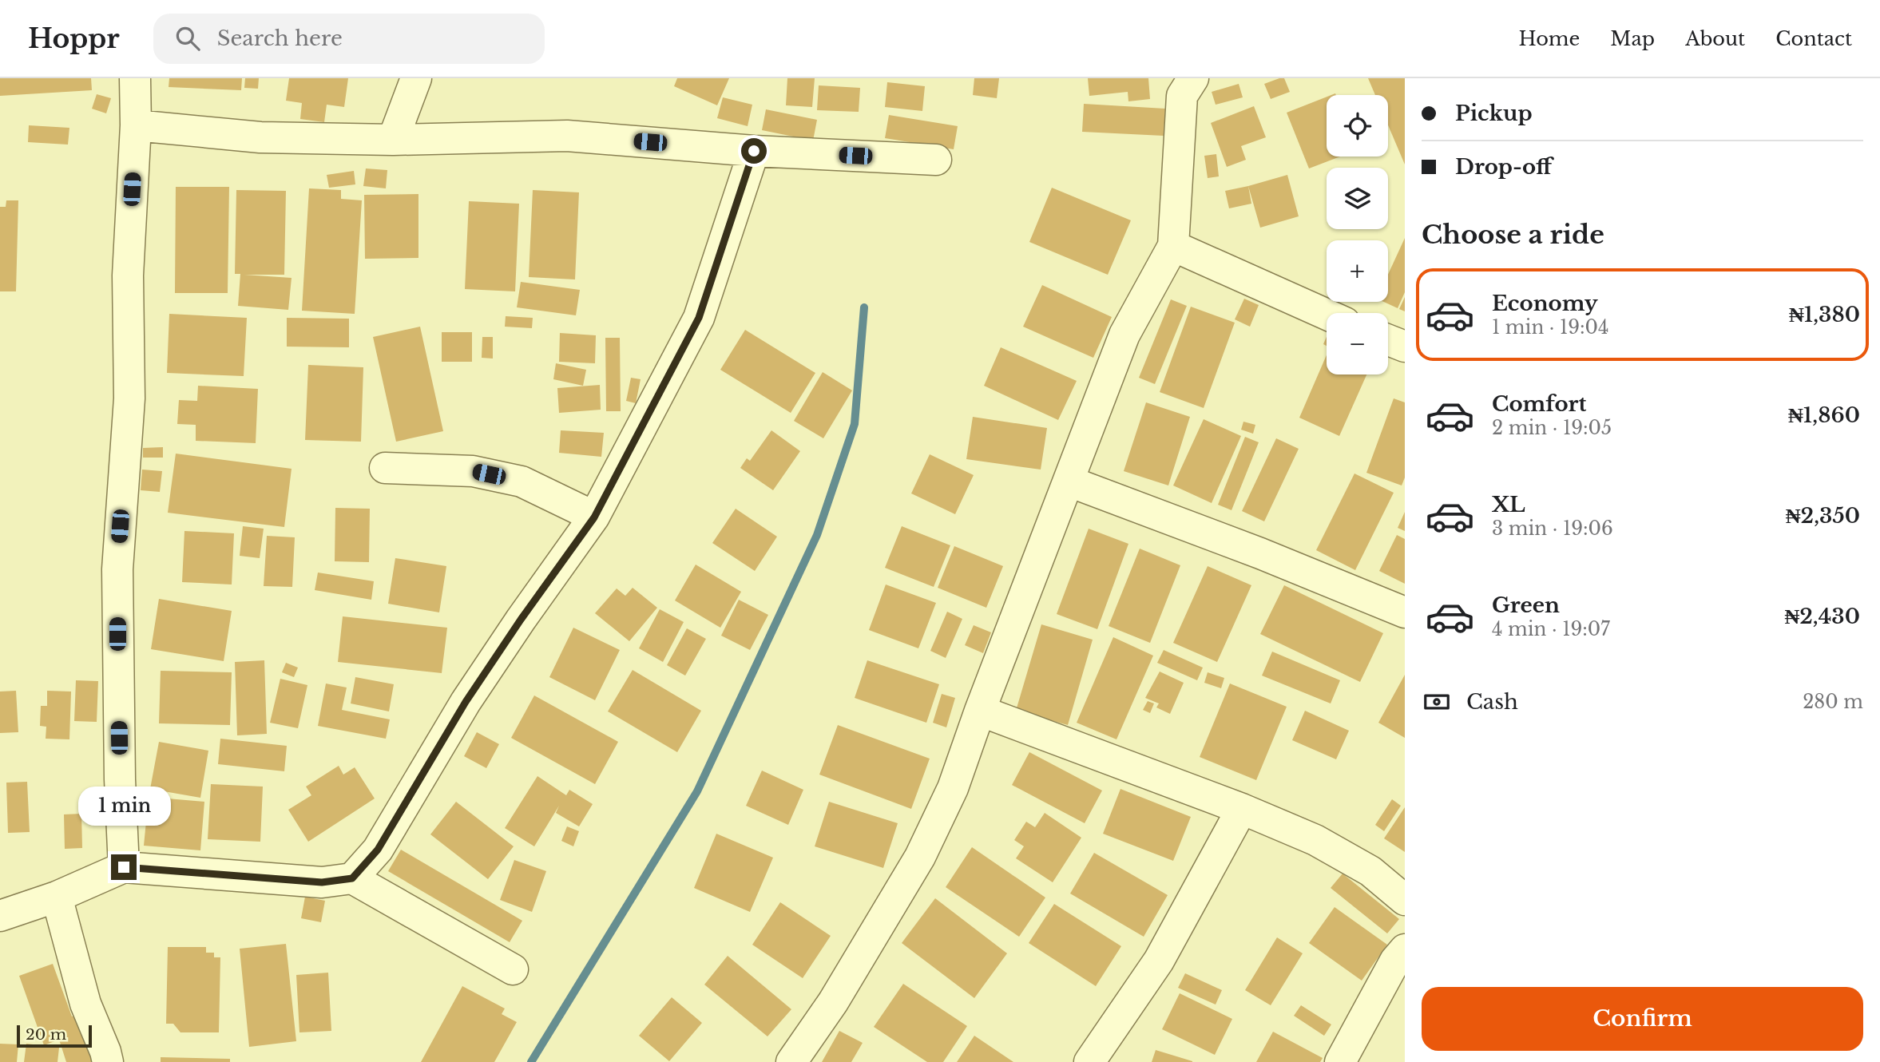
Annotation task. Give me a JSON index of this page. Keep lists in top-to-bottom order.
{
  "scale_bar": "20 m",
  "page": {
    "header": "Hoppr",
    "search": "Search here",
    "nav": [
      "Home",
      "Map",
      "About",
      "Contact"
    ],
    "banner": ["Pickup", "Drop-off"],
    "map_buttons": ["+", "−"],
    "heading": "Choose a ride",
    "list": [
      {
        "name": "Economy",
        "note": "1 min · 19:04",
        "value": "₦1,380"
      },
      {
        "name": "Comfort",
        "note": "2 min · 19:05",
        "value": "₦1,860"
      },
      {
        "name": "XL",
        "note": "3 min · 19:06",
        "value": "₦2,350"
      },
      {
        "name": "Green",
        "note": "4 min · 19:07",
        "value": "₦2,430"
      }
    ],
    "pay": ["Cash", "280 m"],
    "bubble": "1 min",
    "buttons": "Confirm",
    "scale": "20 m"
  }
}
